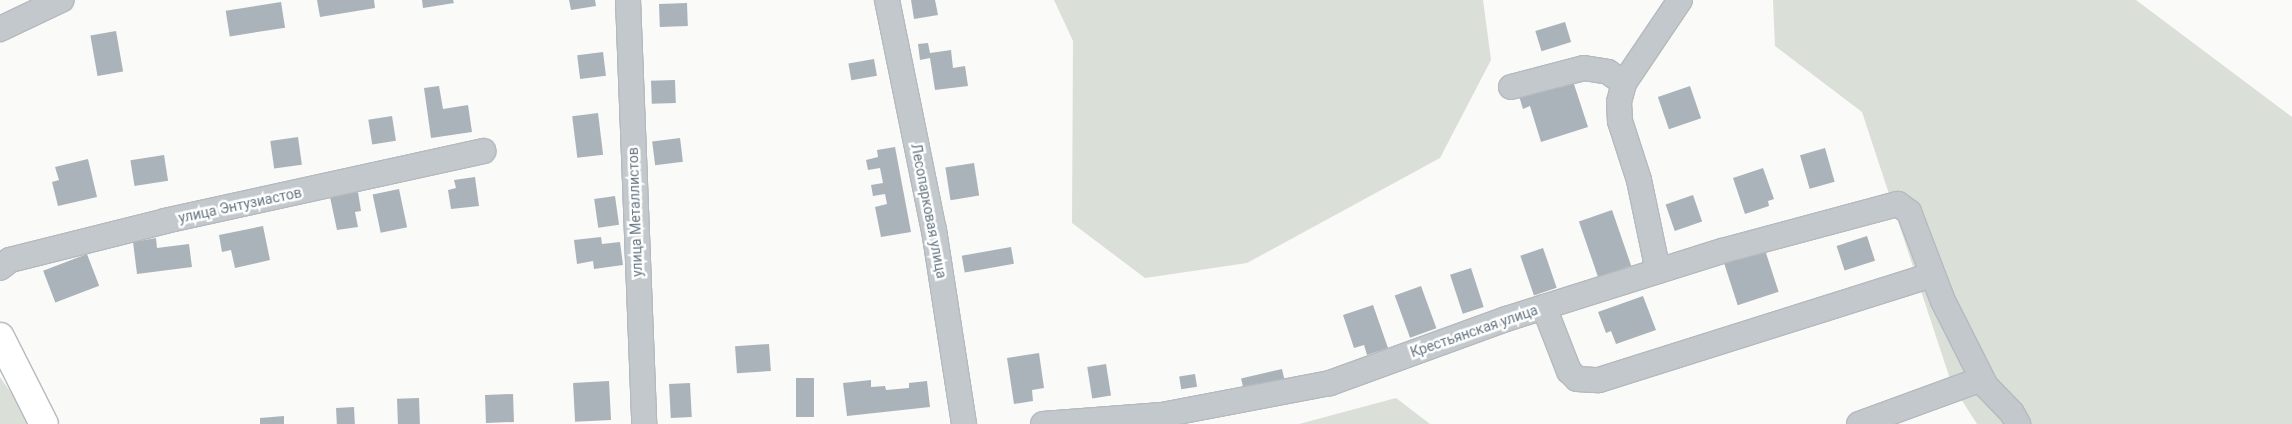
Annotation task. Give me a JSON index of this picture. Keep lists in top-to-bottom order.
{
  "streets": {
    "street": [
      "улица Энтузиастов",
      "Лесопарковая улица",
      "улица Металлистов",
      "Крестьянская улица"
    ]
  }
}
